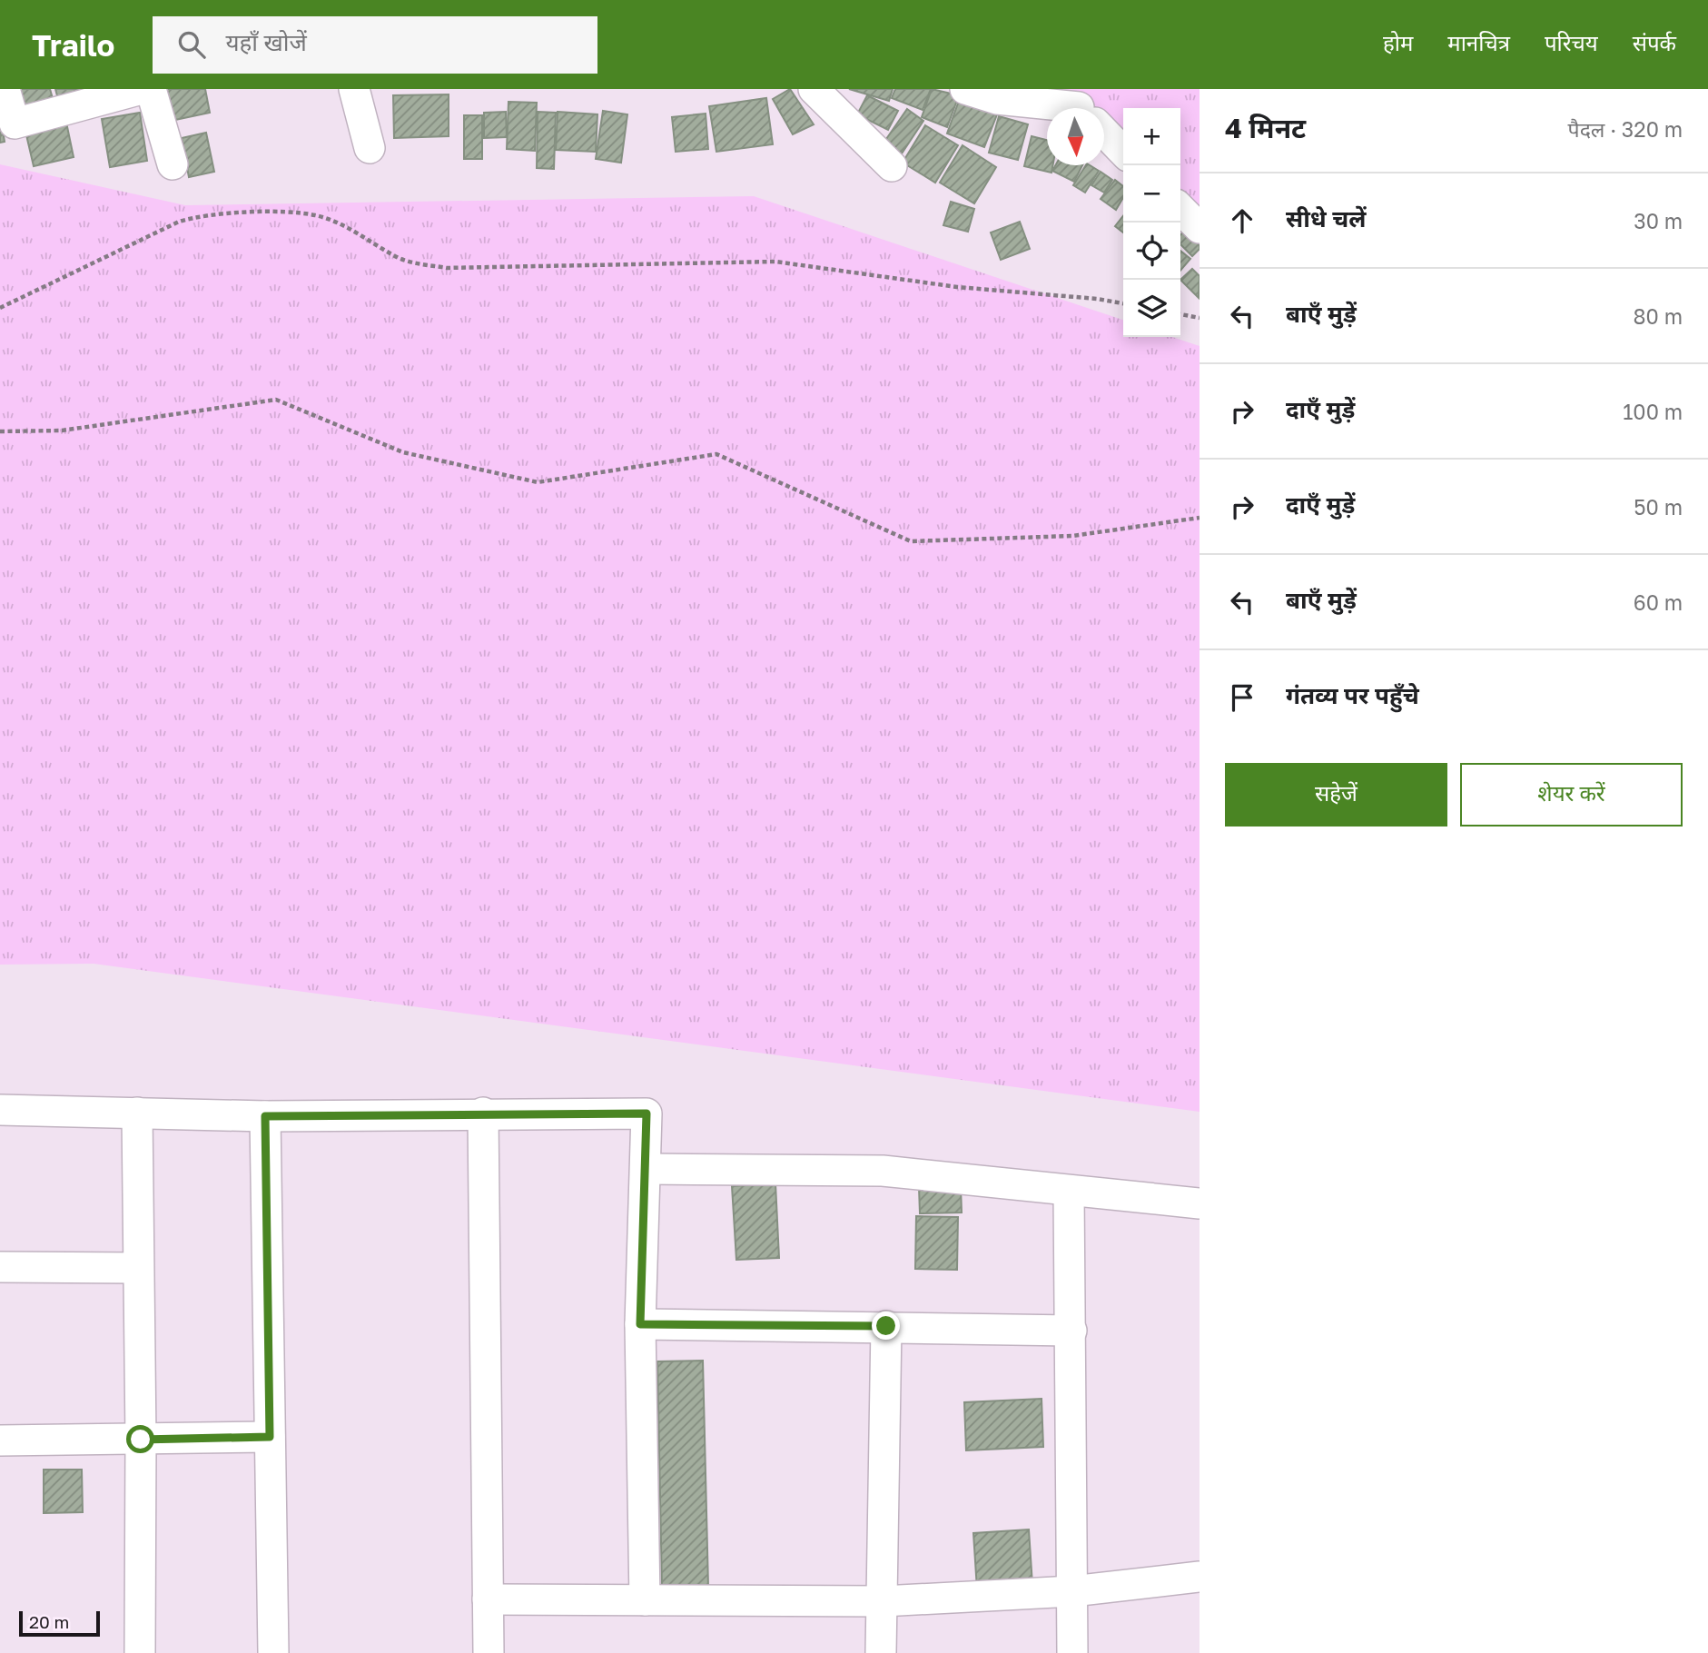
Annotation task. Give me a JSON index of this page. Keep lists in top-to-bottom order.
{
  "scale_bar": "20 m",
  "north": "bottom",
  "page": {
    "header": "Trailo",
    "search": "यहाँ खोजें",
    "nav": [
      "होम",
      "मानचित्र",
      "परिचय",
      "संपर्क"
    ],
    "heading": ["4 मिनट", "पैदल · 320 m"],
    "map_buttons": ["+", "−"],
    "list": [
      ["सीधे चलें", "30 m"],
      ["बाएँ मुड़ें", "80 m"],
      ["दाएँ मुड़ें", "100 m"],
      ["दाएँ मुड़ें", "50 m"],
      ["बाएँ मुड़ें", "60 m"],
      "गंतव्य पर पहुँचे"
    ],
    "buttons": ["सहेजें", "शेयर करें"],
    "scale": "20 m"
  }
}
